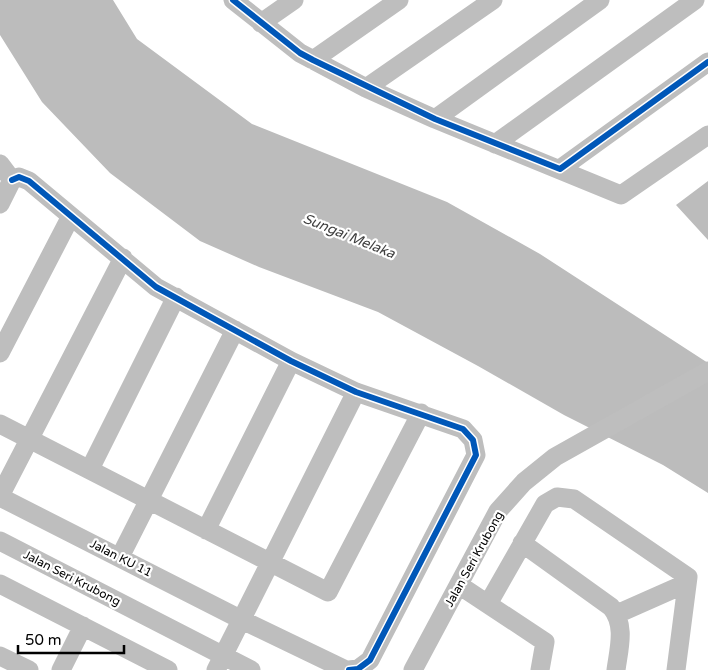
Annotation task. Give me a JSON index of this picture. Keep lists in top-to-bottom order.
{
  "streets": {
    "street": ["Jalan KU 11", "Jalan Seri Krubong"]
  },
  "water": ["Sungai Melaka"],
  "scale_bar": "50 m"
}
